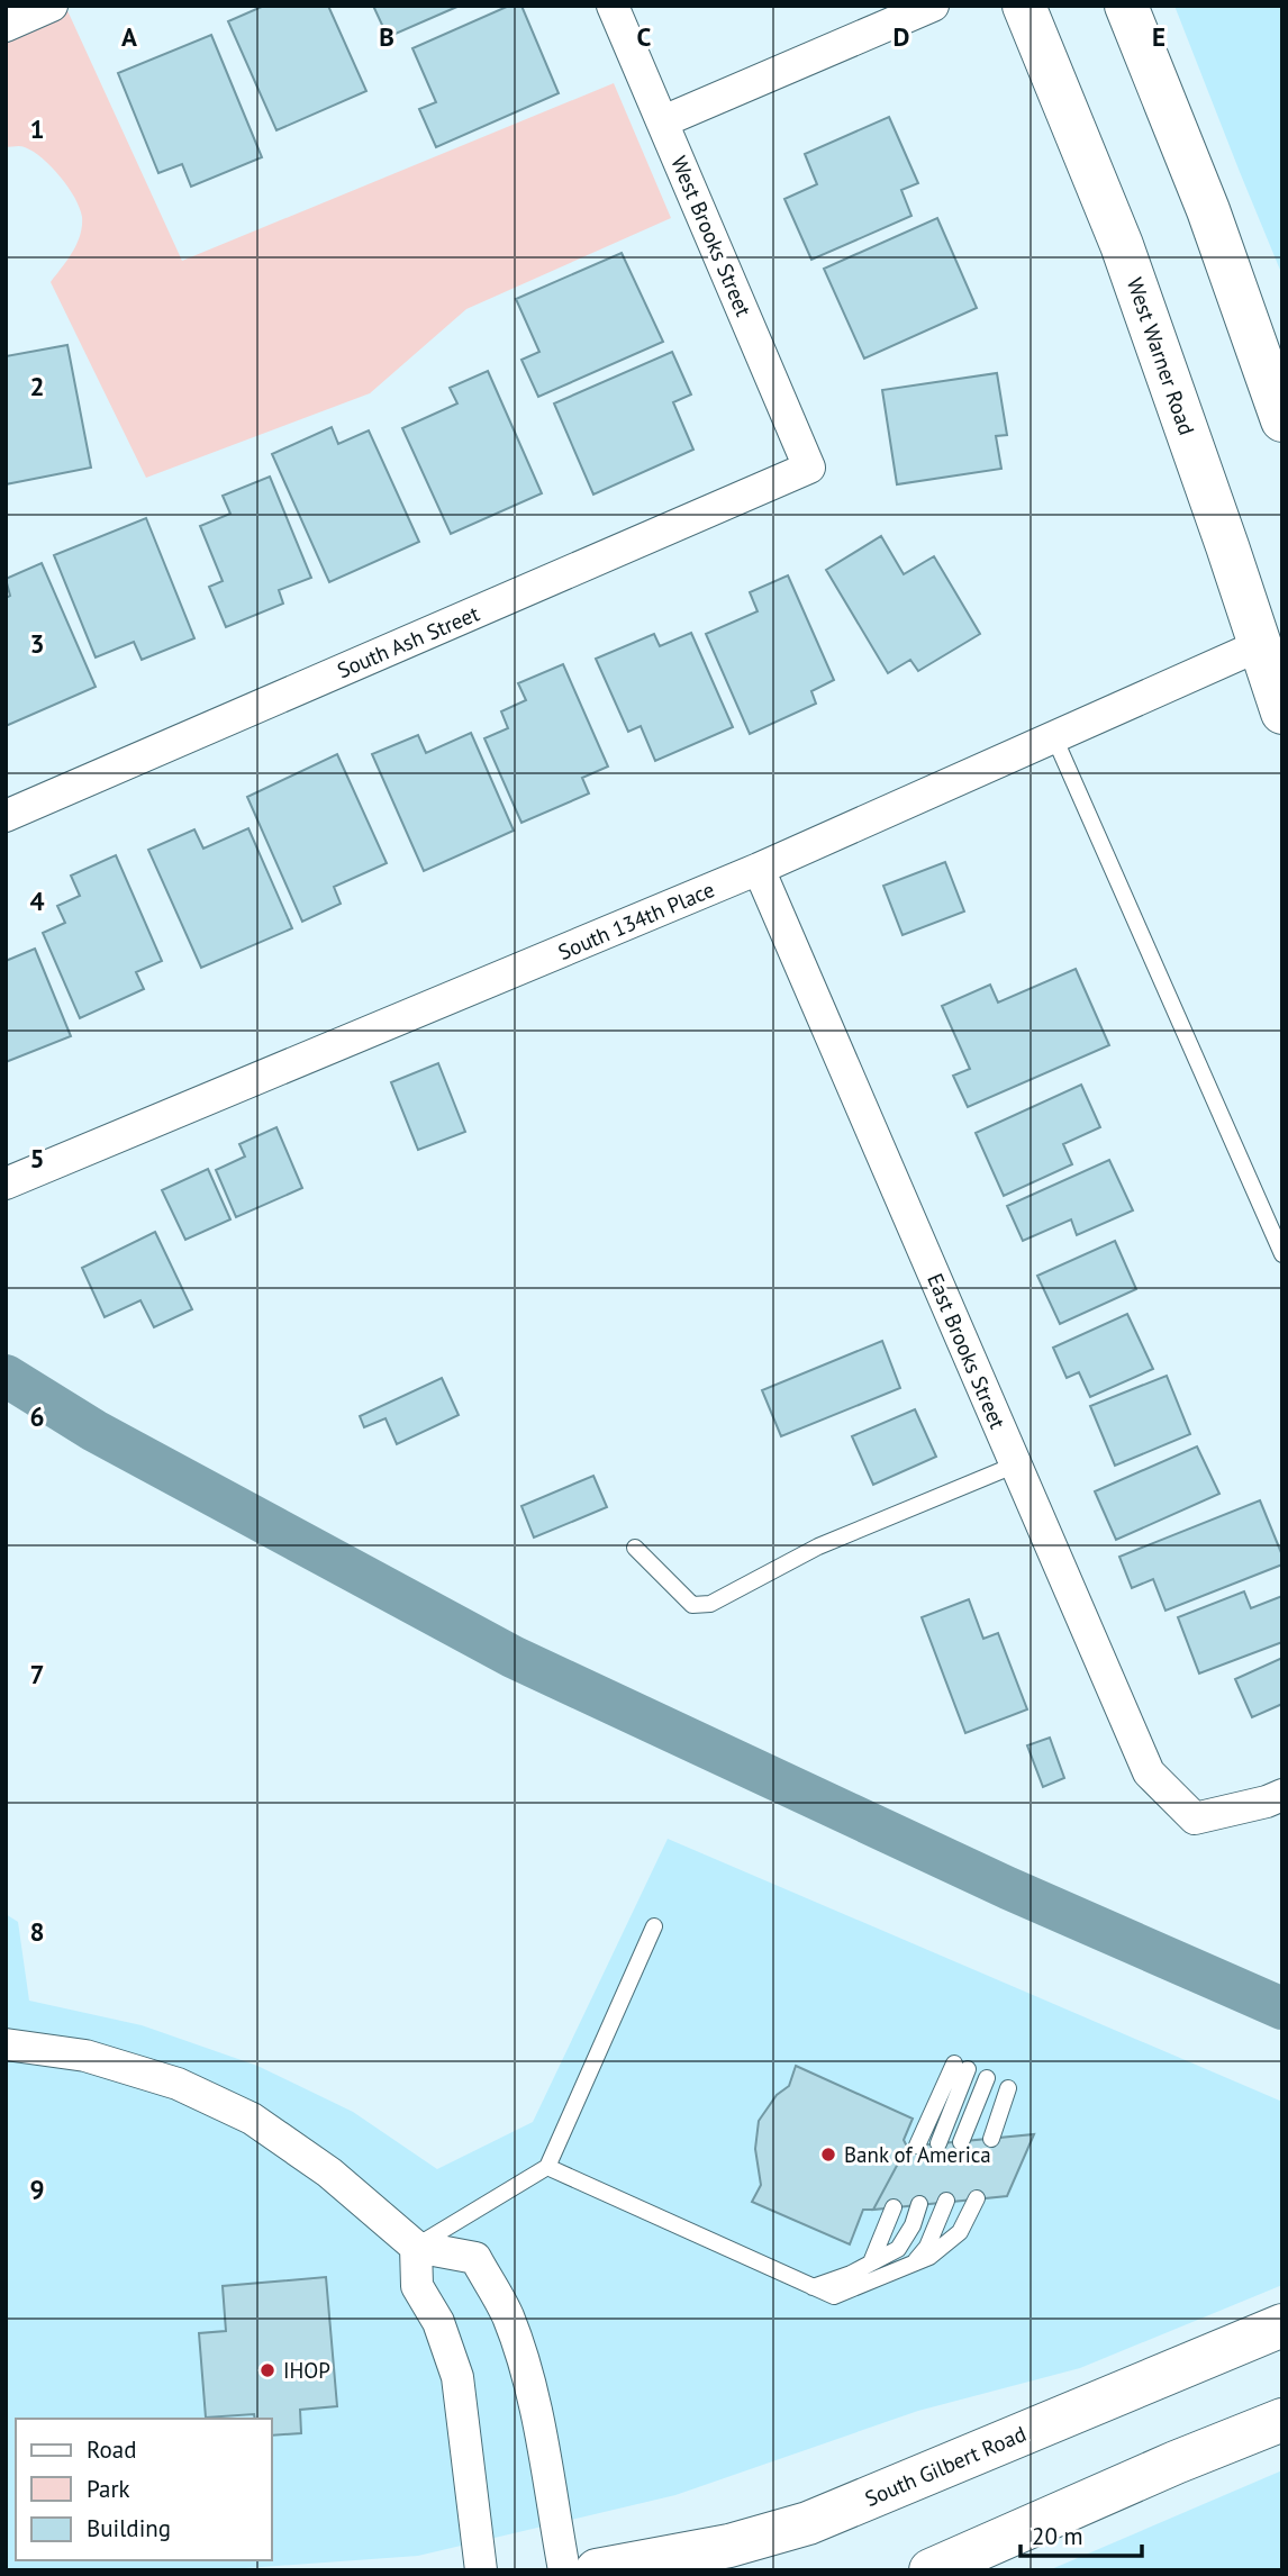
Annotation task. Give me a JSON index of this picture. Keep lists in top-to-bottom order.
{
  "streets": {
    "main road": ["West Warner Road", "South Gilbert Road"],
    "street": [
      "West Brooks Street",
      "South Ash Street",
      "South 134th Place",
      "East Brooks Street"
    ]
  },
  "crossings": [
    ["West Brooks Street", "South Ash Street"],
    ["West Warner Road", "South 134th Place"],
    ["South 134th Place", "East Brooks Street"]
  ],
  "places": ["Bank of America", "IHOP"],
  "legend": ["Road", "Park", "Building"],
  "scale_bar": "20 m",
  "grid": {
    "columns": [
      "A",
      "B",
      "C",
      "D",
      "E"
    ],
    "rows": [
      "1",
      "2",
      "3",
      "4",
      "5",
      "6",
      "7",
      "8",
      "9"
    ]
  }
}
